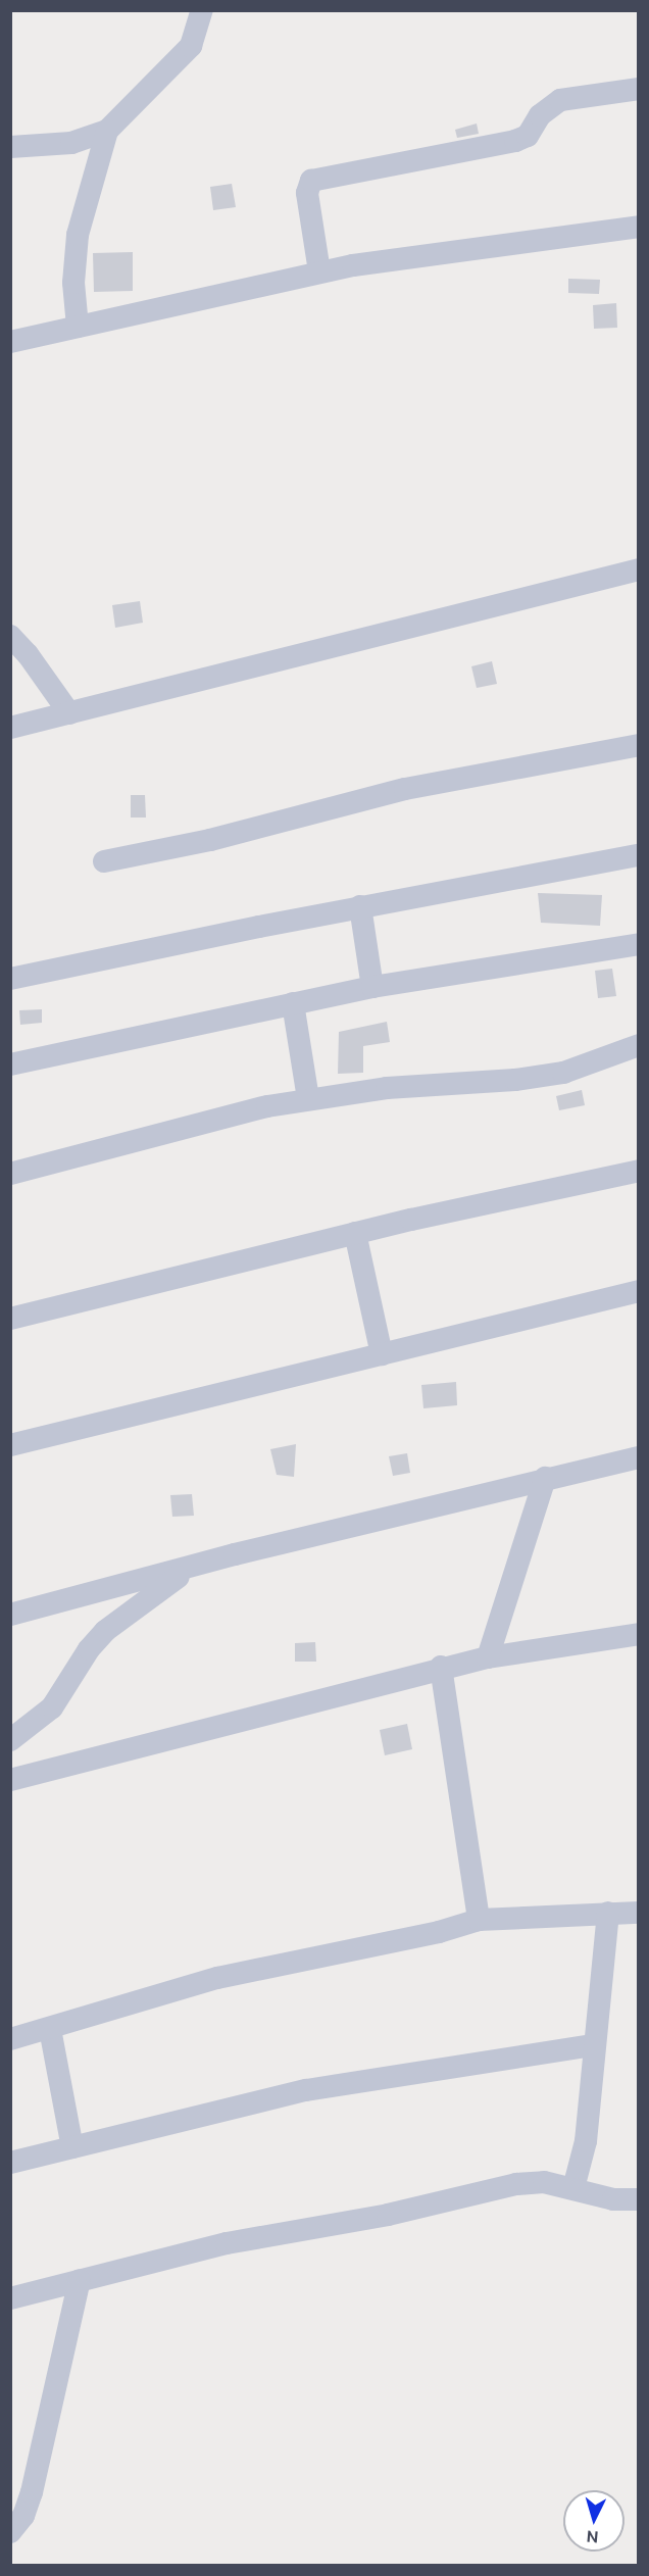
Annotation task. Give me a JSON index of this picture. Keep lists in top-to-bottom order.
{
  "north": "bottom"
}
